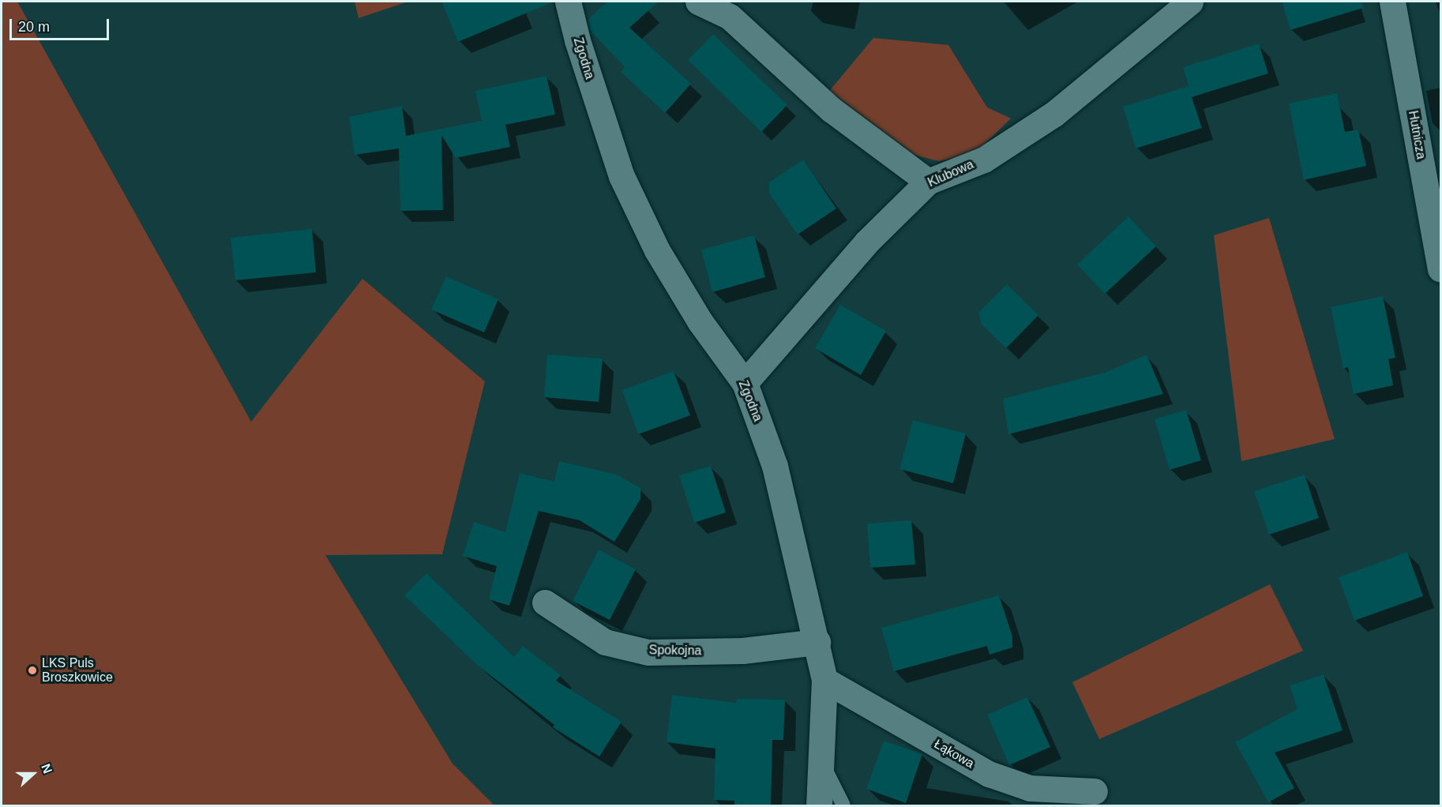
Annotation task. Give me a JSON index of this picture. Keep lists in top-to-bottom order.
{
  "streets": {
    "street": [
      "Zgodna",
      "Hutnicza",
      "Klubowa",
      "Spokojna",
      "Łąkowa"
    ]
  },
  "crossings": [
    ["Zgodna", "Klubowa"],
    ["Zgodna", "Spokojna"],
    ["Zgodna", "Łąkowa"]
  ],
  "places": ["LKS Puls Broszkowice"],
  "scale_bar": "20 m",
  "north": "right"
}
